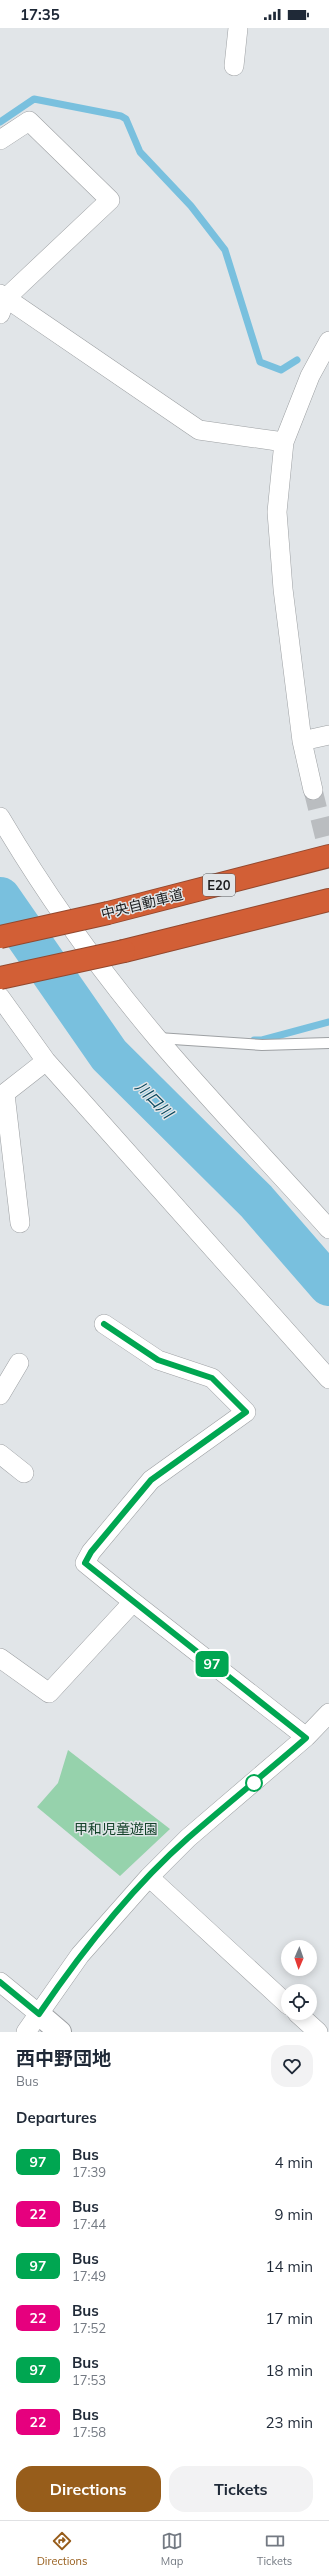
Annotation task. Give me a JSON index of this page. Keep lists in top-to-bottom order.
{
  "streets": {
    "highway": ["E20", "中央自動車道"]
  },
  "water": ["川口川"],
  "parks": ["甲和児童遊園"],
  "lines": ["bus line 97"],
  "north": "bottom",
  "page": {
    "status": "17:35",
    "on_map": "97",
    "heading": [
      ["西中野団地", "Bus"],
      "Departures"
    ],
    "list": [
      {
        "mark": "97",
        "name": "Bus",
        "note": "17:39",
        "value": "4 min"
      },
      {
        "mark": "22",
        "name": "Bus",
        "note": "17:44",
        "value": "9 min"
      },
      {
        "mark": "97",
        "name": "Bus",
        "note": "17:49",
        "value": "14 min"
      },
      {
        "mark": "22",
        "name": "Bus",
        "note": "17:52",
        "value": "17 min"
      },
      {
        "mark": "97",
        "name": "Bus",
        "note": "17:53",
        "value": "18 min"
      },
      {
        "mark": "22",
        "name": "Bus",
        "note": "17:58",
        "value": "23 min"
      }
    ],
    "buttons": ["Directions", "Tickets"],
    "tabs": ["Directions", "Map", "Tickets"]
  }
}
